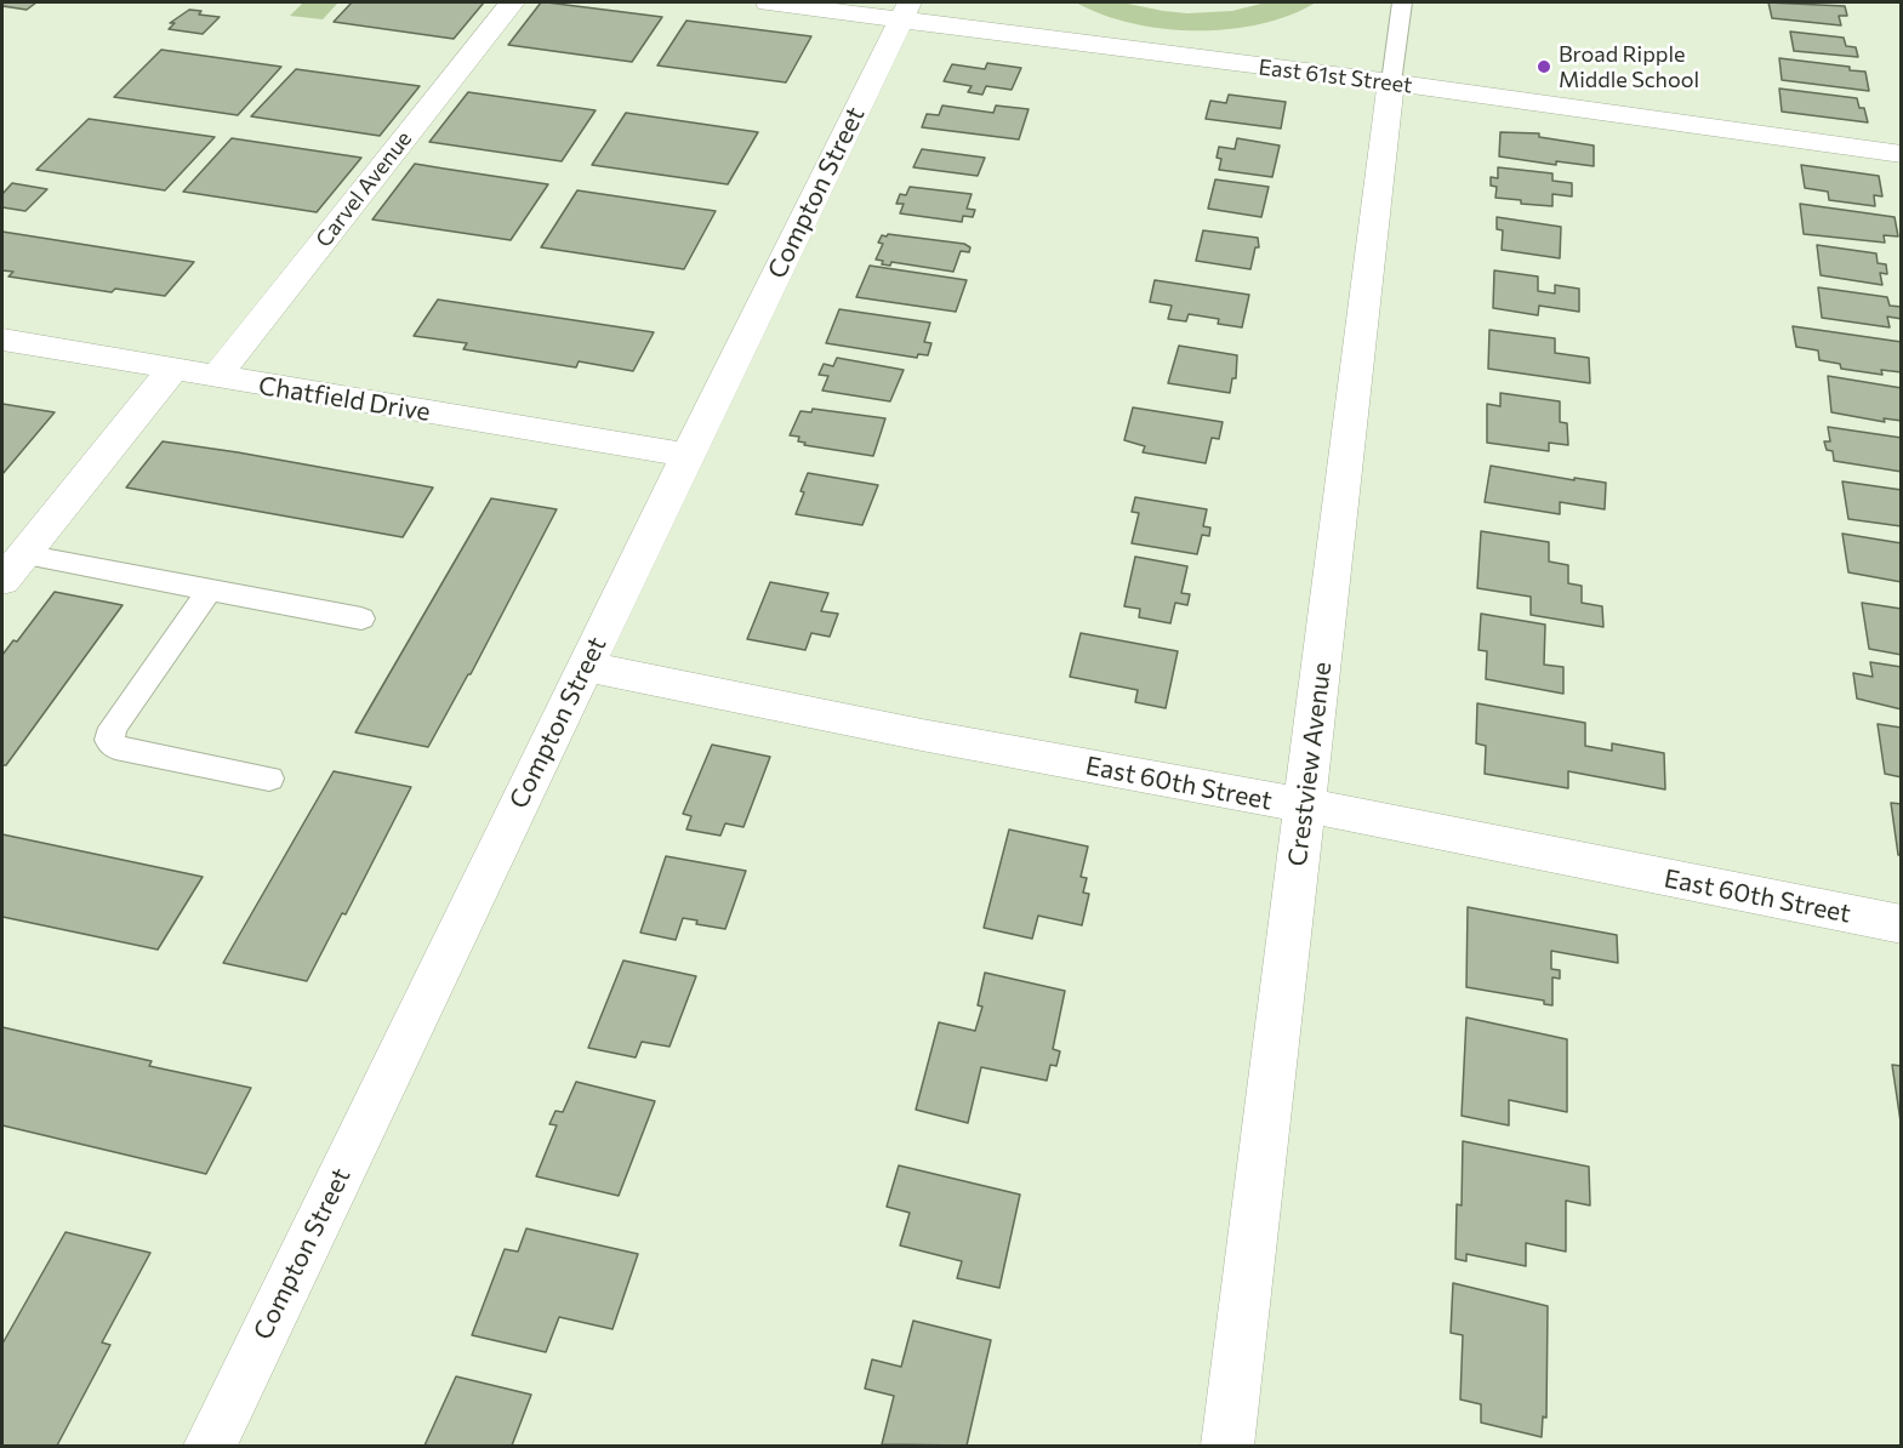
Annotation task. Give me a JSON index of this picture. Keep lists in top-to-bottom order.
{
  "streets": {
    "street": [
      "East 61st Street",
      "Carvel Avenue",
      "Compton Street",
      "Chatfield Drive",
      "Crestview Avenue",
      "East 60th Street"
    ]
  },
  "crossings": [
    ["East 61st Street", "Compton Street"],
    ["East 61st Street", "Crestview Avenue"],
    ["Carvel Avenue", "Chatfield Drive"],
    ["Compton Street", "Chatfield Drive"],
    ["Compton Street", "East 60th Street"],
    ["Crestview Avenue", "East 60th Street"]
  ],
  "places": ["Broad Ripple Middle School"]
}
